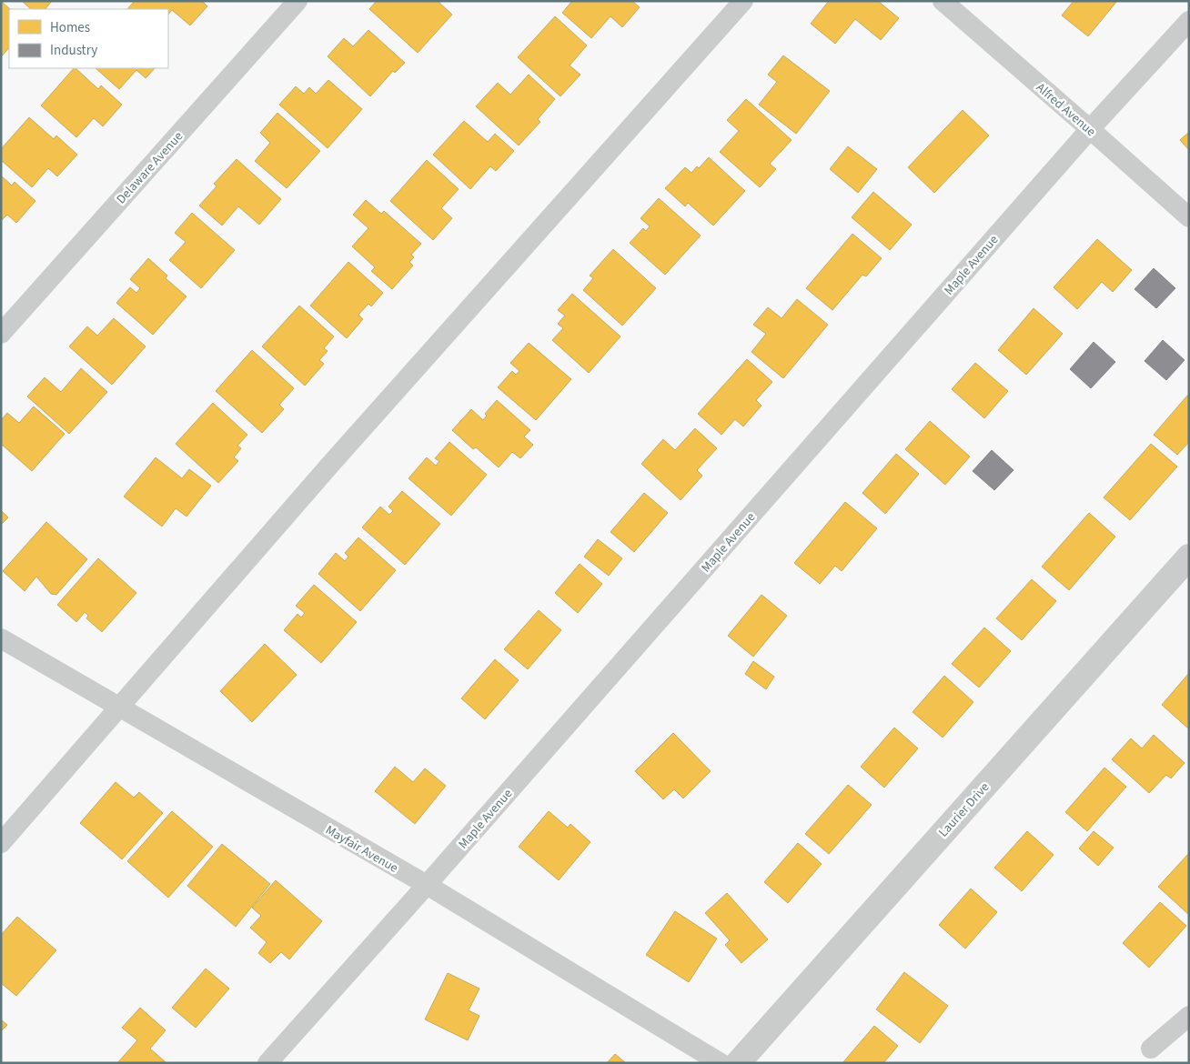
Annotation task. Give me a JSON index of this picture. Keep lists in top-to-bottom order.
{
  "streets": {
    "street": [
      "Alfred Avenue",
      "Delaware Avenue",
      "Maple Avenue",
      "Laurier Drive",
      "Mayfair Avenue"
    ]
  },
  "crossings": [
    ["Alfred Avenue", "Maple Avenue"],
    ["Maple Avenue", "Mayfair Avenue"]
  ],
  "legend": ["Homes", "Industry"]
}
